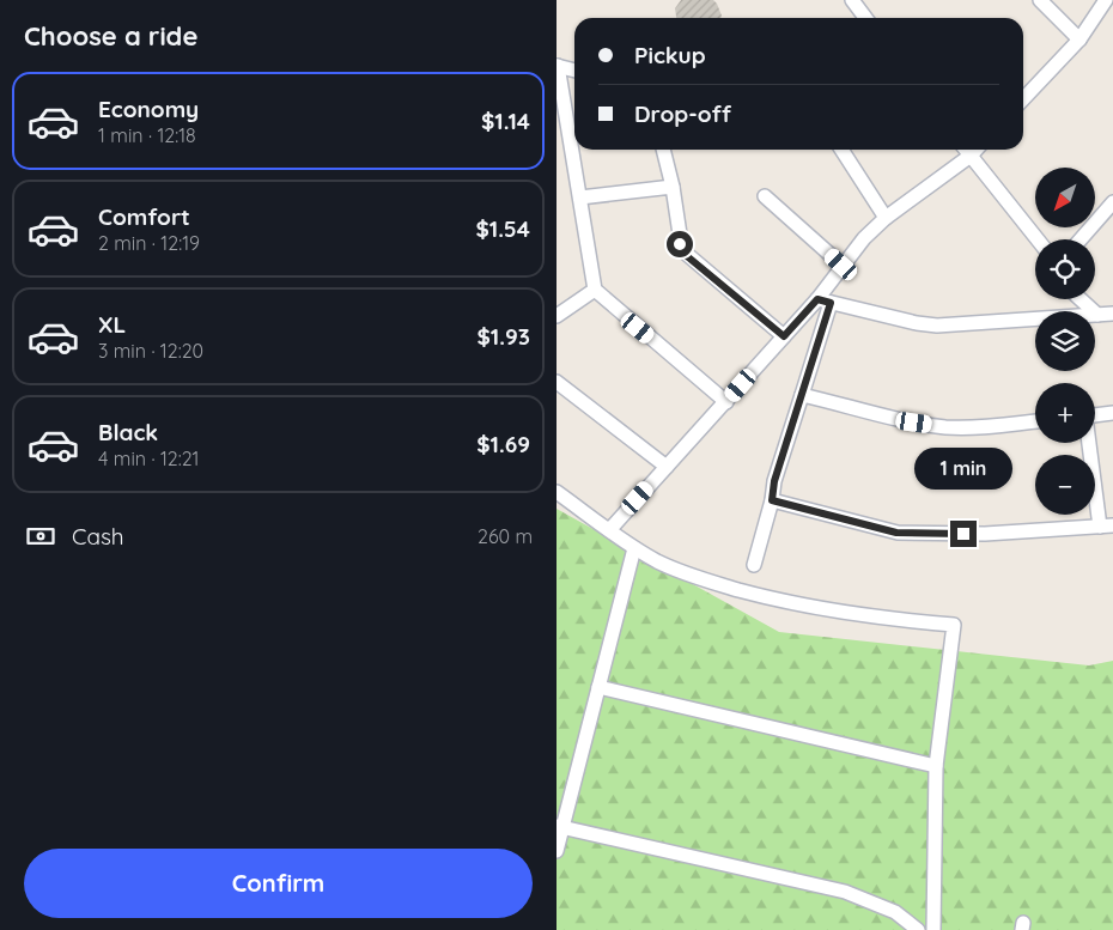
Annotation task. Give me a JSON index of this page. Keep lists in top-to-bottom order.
{
  "north": "bottom left",
  "page": {
    "heading": "Choose a ride",
    "banner": ["Pickup", "Drop-off"],
    "list": [
      {
        "name": "Economy",
        "note": "1 min · 12:18",
        "value": "$1.14"
      },
      {
        "name": "Comfort",
        "note": "2 min · 12:19",
        "value": "$1.54"
      },
      {
        "name": "XL",
        "note": "3 min · 12:20",
        "value": "$1.93"
      },
      {
        "name": "Black",
        "note": "4 min · 12:21",
        "value": "$1.69"
      }
    ],
    "map_buttons": ["+", "−"],
    "bubble": "1 min",
    "pay": ["Cash", "260 m"],
    "buttons": "Confirm"
  }
}
